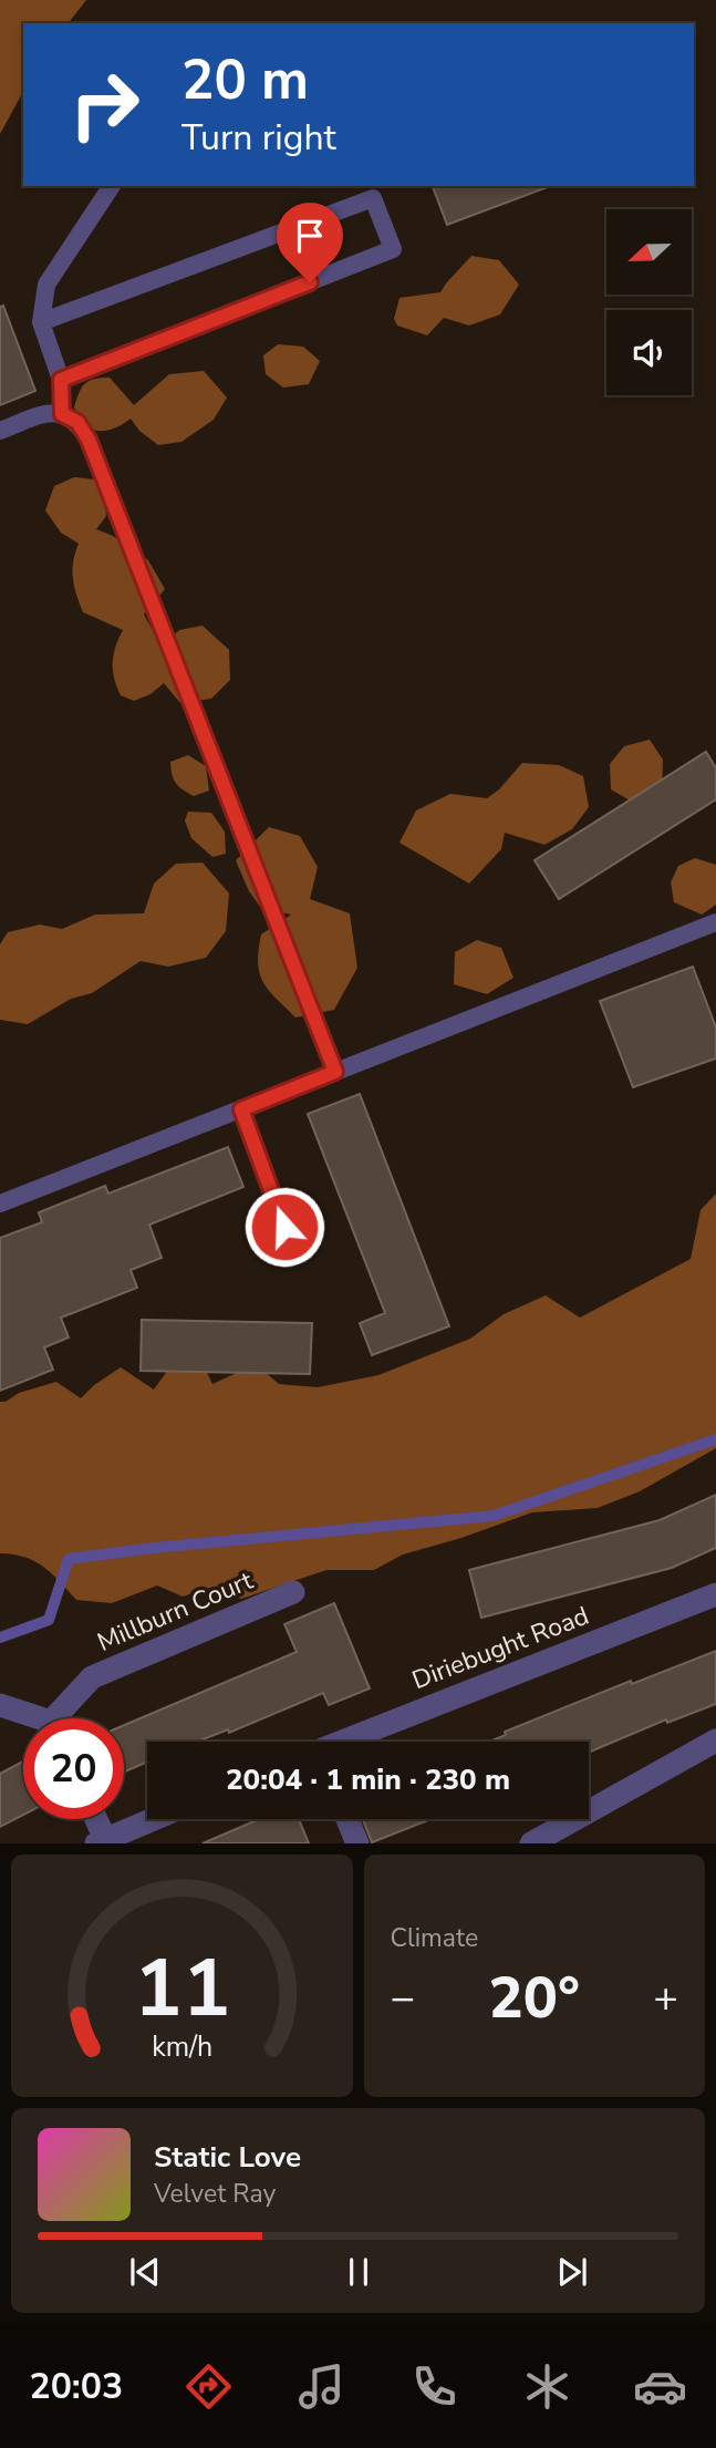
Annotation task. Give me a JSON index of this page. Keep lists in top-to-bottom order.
{
  "streets": {
    "street": ["Millburn Court", "Diriebught Road"]
  },
  "north": "left",
  "page": {
    "turn": ["20 m", "Turn right"],
    "limit": "20",
    "trip": "20:04 · 1 min · 230 m",
    "tile": "Climate",
    "heat": ["−", "20°", "+"],
    "song": ["Static Love", "Velvet Ray"],
    "tabs": "20:03",
    "gauge": ["11", "km/h"]
  }
}
